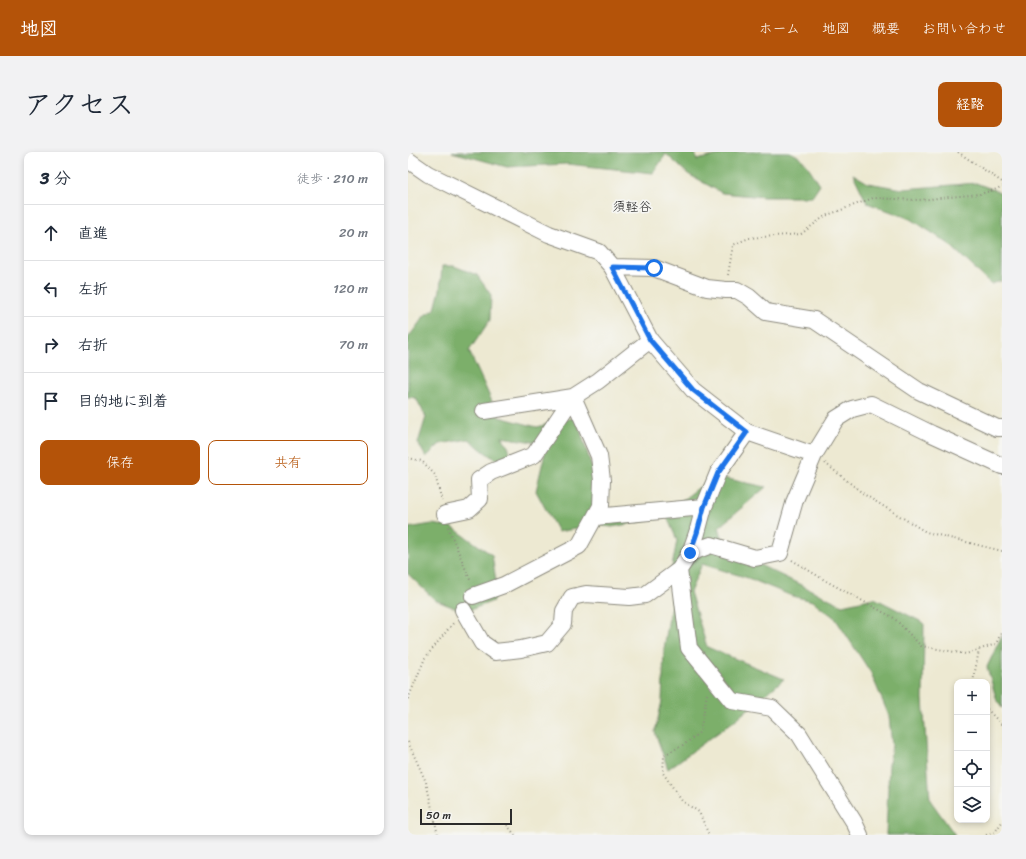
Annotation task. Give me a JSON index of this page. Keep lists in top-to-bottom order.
{
  "districts": ["須軽谷"],
  "scale_bar": "50 m",
  "page": {
    "header": "地図",
    "nav": [
      "ホーム",
      "地図",
      "概要",
      "お問い合わせ"
    ],
    "title": "アクセス",
    "buttons": [
      "経路",
      ["保存", "共有"]
    ],
    "heading": ["3 分", "徒歩 · 210 m"],
    "list": [
      ["直進", "20 m"],
      ["左折", "120 m"],
      ["右折", "70 m"],
      "目的地に到着"
    ],
    "map_buttons": ["+", "−"],
    "scale": "50 m"
  }
}
